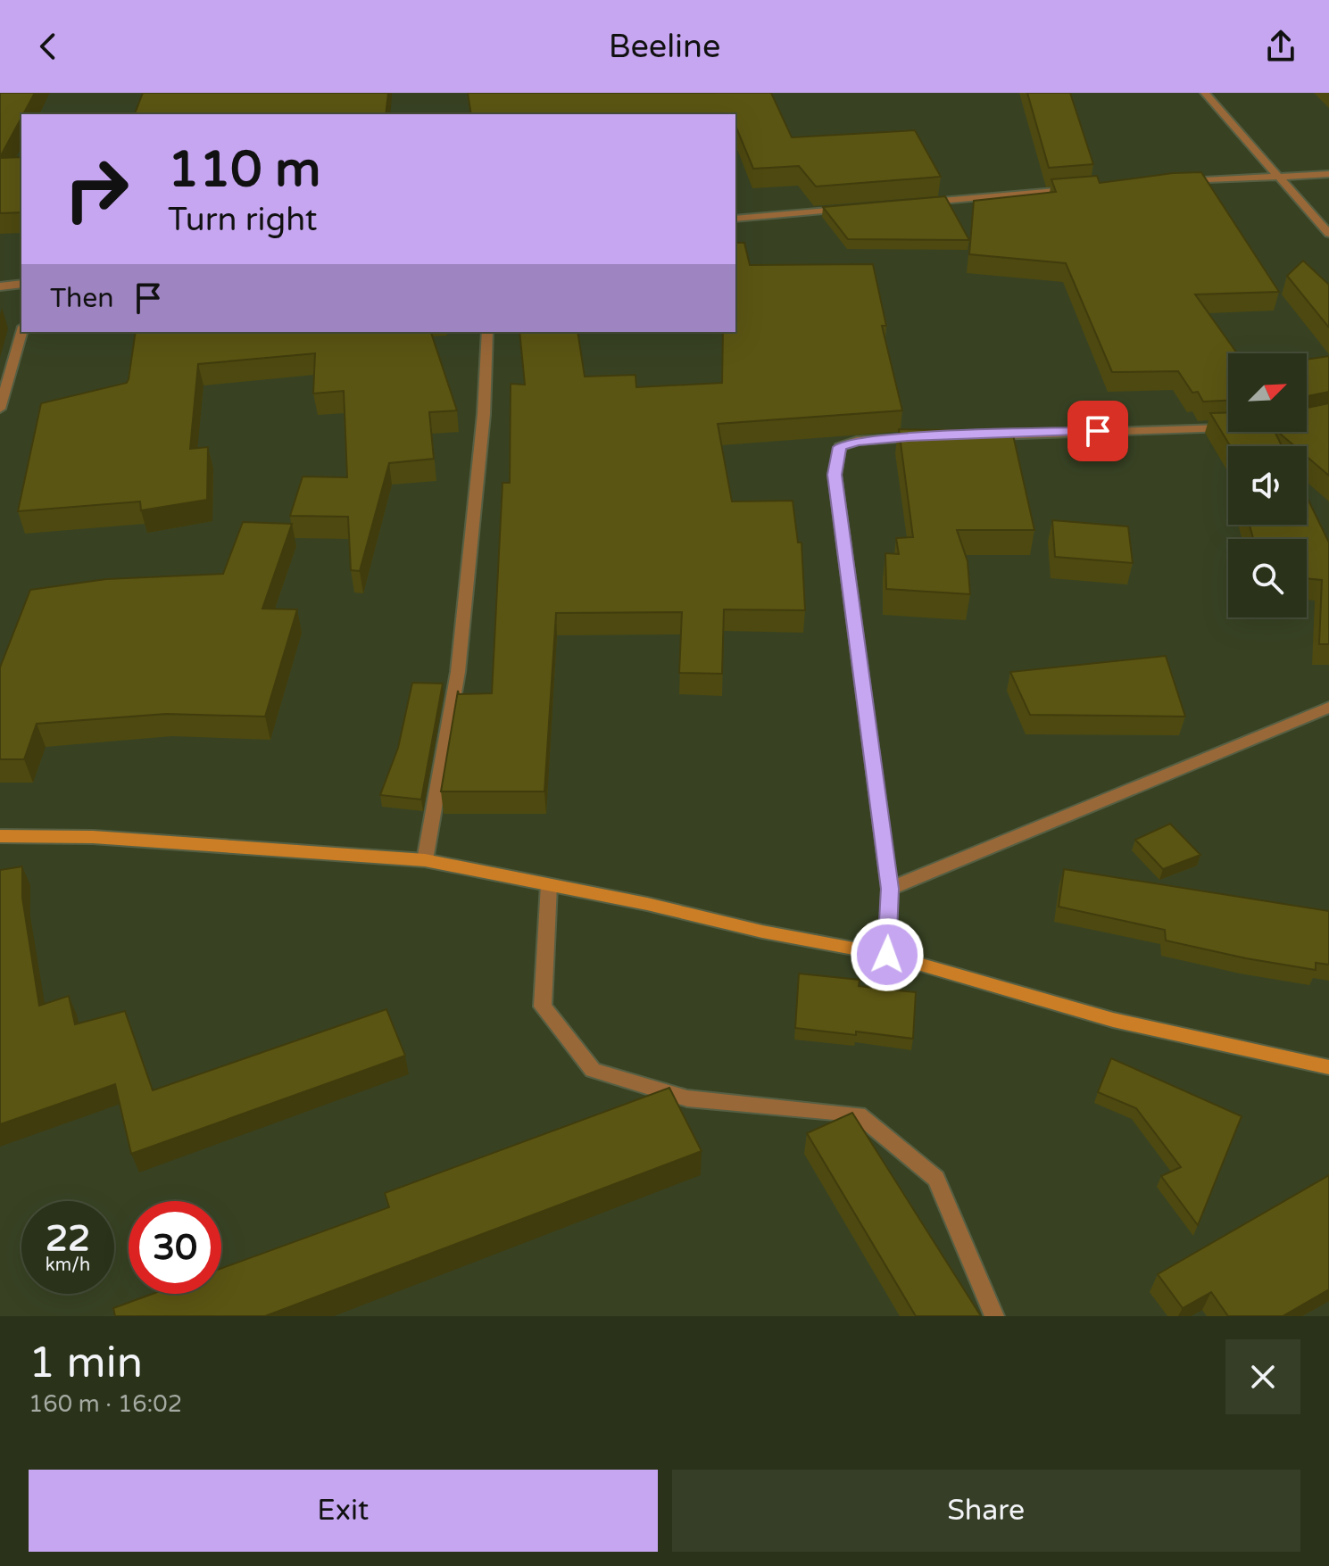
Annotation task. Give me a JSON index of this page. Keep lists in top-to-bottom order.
{
  "north": "top right",
  "page": {
    "header": "Beeline",
    "turn": ["110 m", "Turn right"],
    "then": "Then",
    "speed": "22 km/h",
    "limit": "30",
    "heading": ["1 min", "160 m · 16:02"],
    "buttons": ["Exit", "Share"]
  }
}
